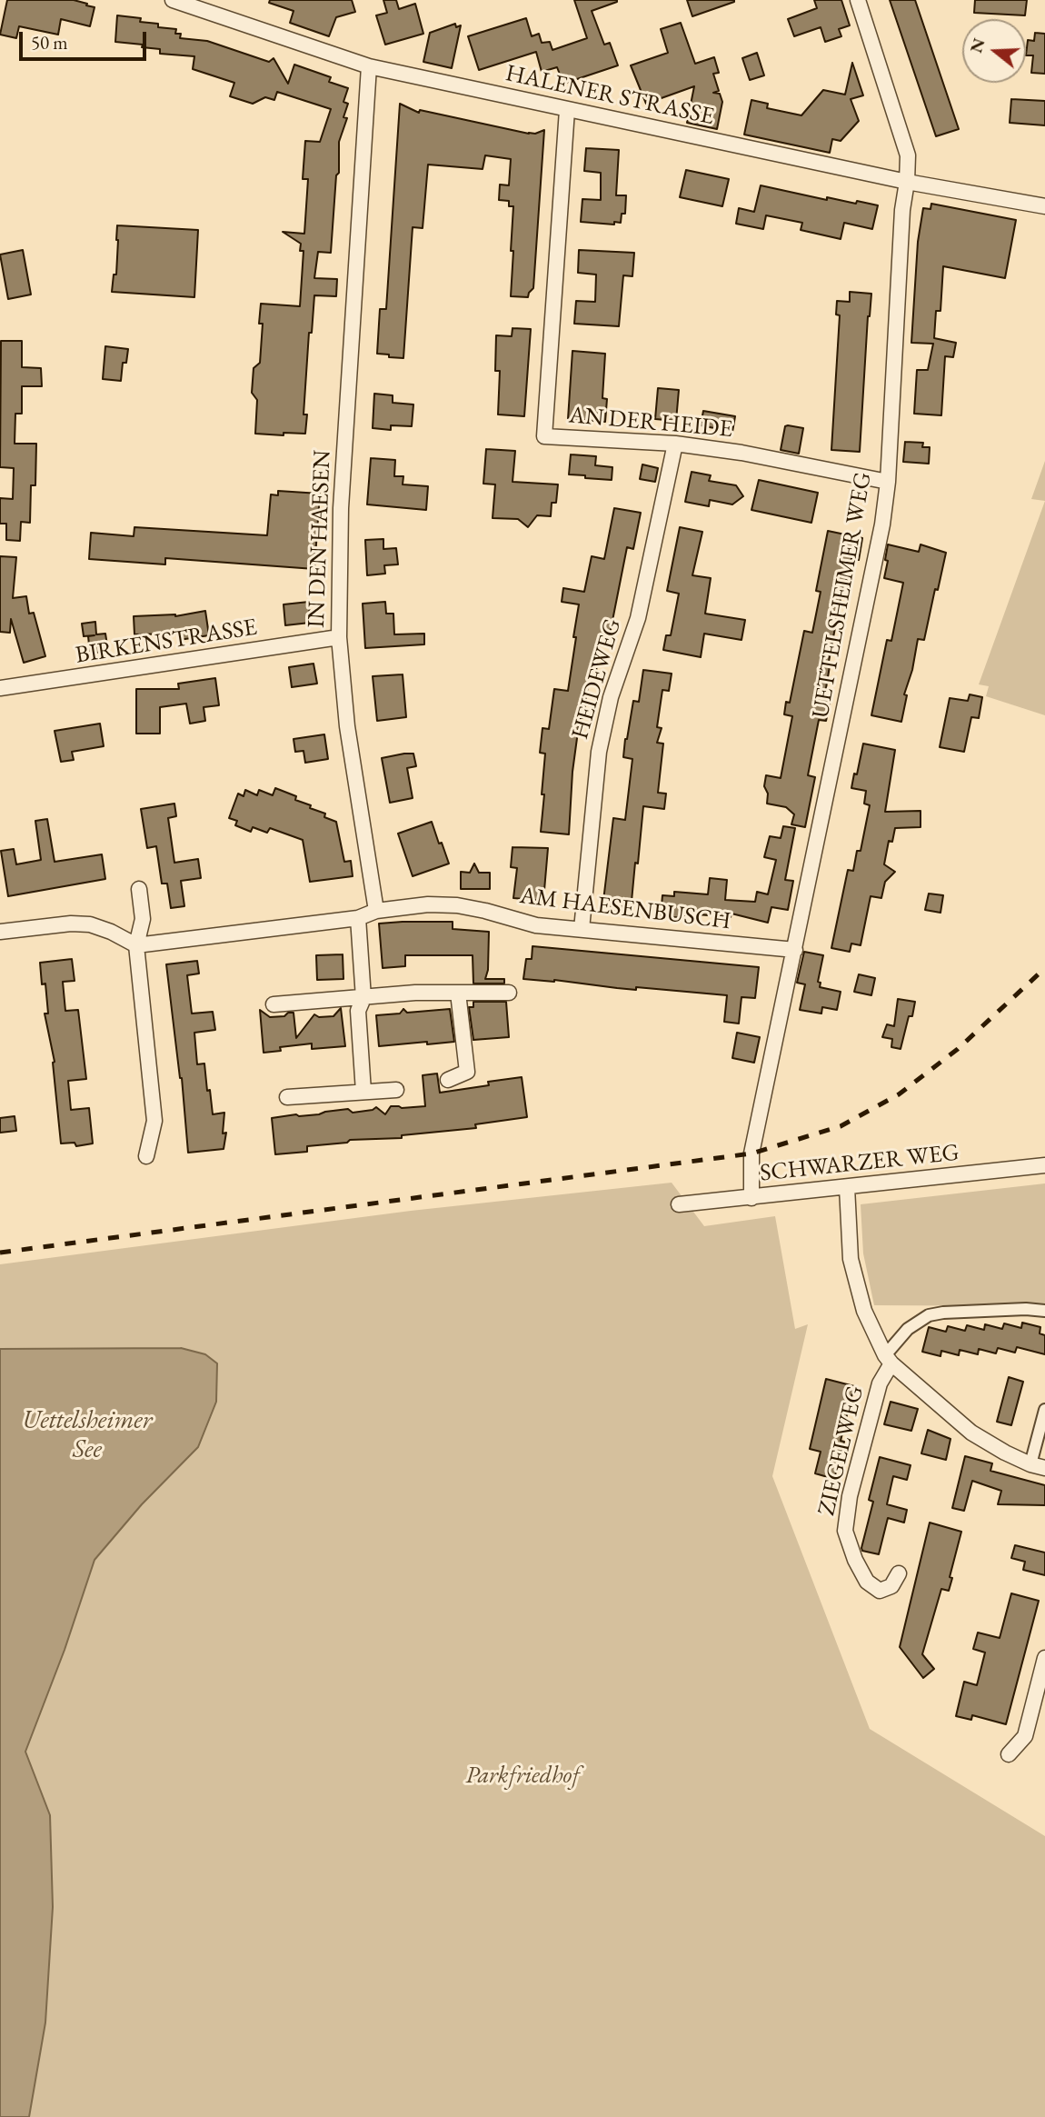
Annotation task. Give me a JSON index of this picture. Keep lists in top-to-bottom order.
{
  "streets": {
    "street": [
      "HALENER STRASSE",
      "AN DER HEIDE",
      "IN DEN HAESEN",
      "UETTELSHEIMER WEG",
      "BIRKENSTRASSE",
      "HEIDEWEG",
      "AM HAESENBUSCH",
      "SCHWARZER WEG",
      "ZIEGELWEG"
    ]
  },
  "crossings": [
    ["HALENER STRASSE", "AN DER HEIDE"],
    ["HALENER STRASSE", "IN DEN HAESEN"],
    ["HALENER STRASSE", "UETTELSHEIMER WEG"],
    ["AN DER HEIDE", "UETTELSHEIMER WEG"],
    ["AN DER HEIDE", "HEIDEWEG"],
    ["IN DEN HAESEN", "BIRKENSTRASSE"],
    ["IN DEN HAESEN", "AM HAESENBUSCH"],
    ["UETTELSHEIMER WEG", "AM HAESENBUSCH"],
    ["UETTELSHEIMER WEG", "SCHWARZER WEG"],
    ["HEIDEWEG", "AM HAESENBUSCH"]
  ],
  "water": ["Uettelsheimer See"],
  "parks": ["Parkfriedhof"],
  "scale_bar": "50 m",
  "north": "left"
}
